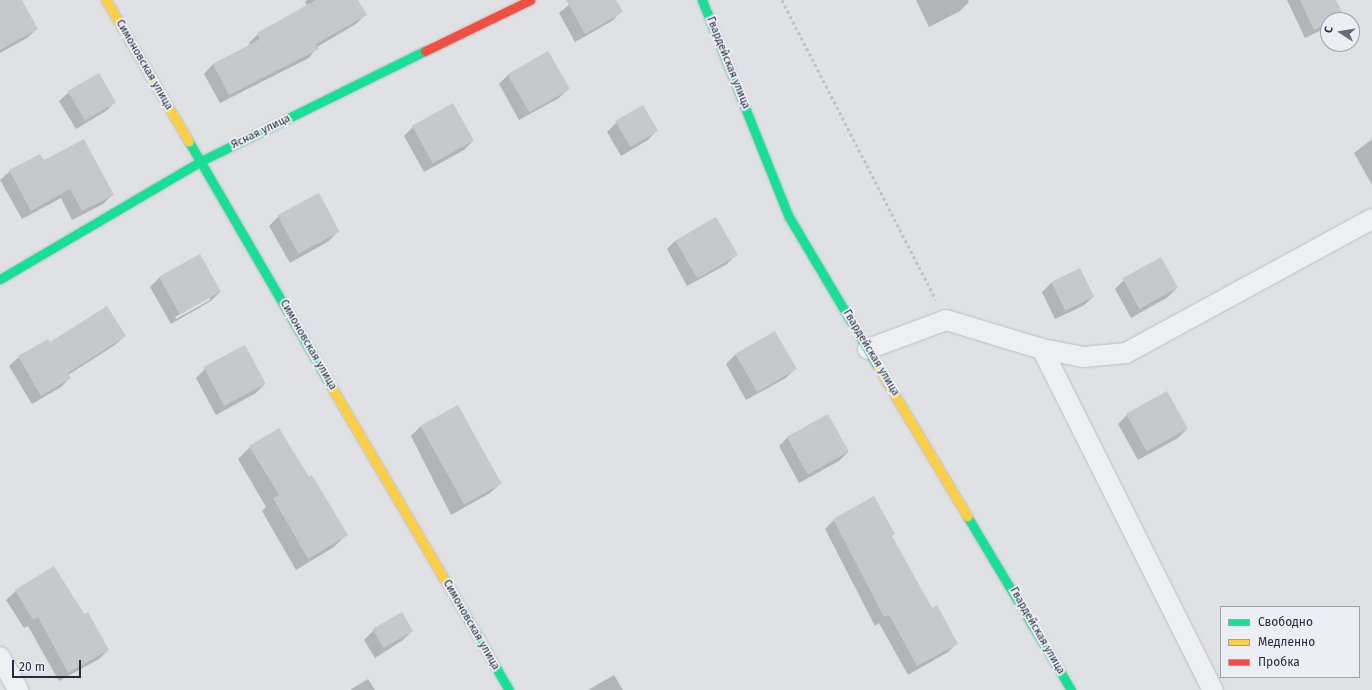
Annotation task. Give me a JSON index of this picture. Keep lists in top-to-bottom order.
{
  "streets": {
    "street": ["Гвардейская улица", "Симоновская улица", "Ясная улица"]
  },
  "crossings": [
    ["Симоновская улица", "Ясная улица"]
  ],
  "legend": ["Свободно", "Медленно", "Пробка"],
  "scale_bar": "20 m",
  "north": "left"
}
